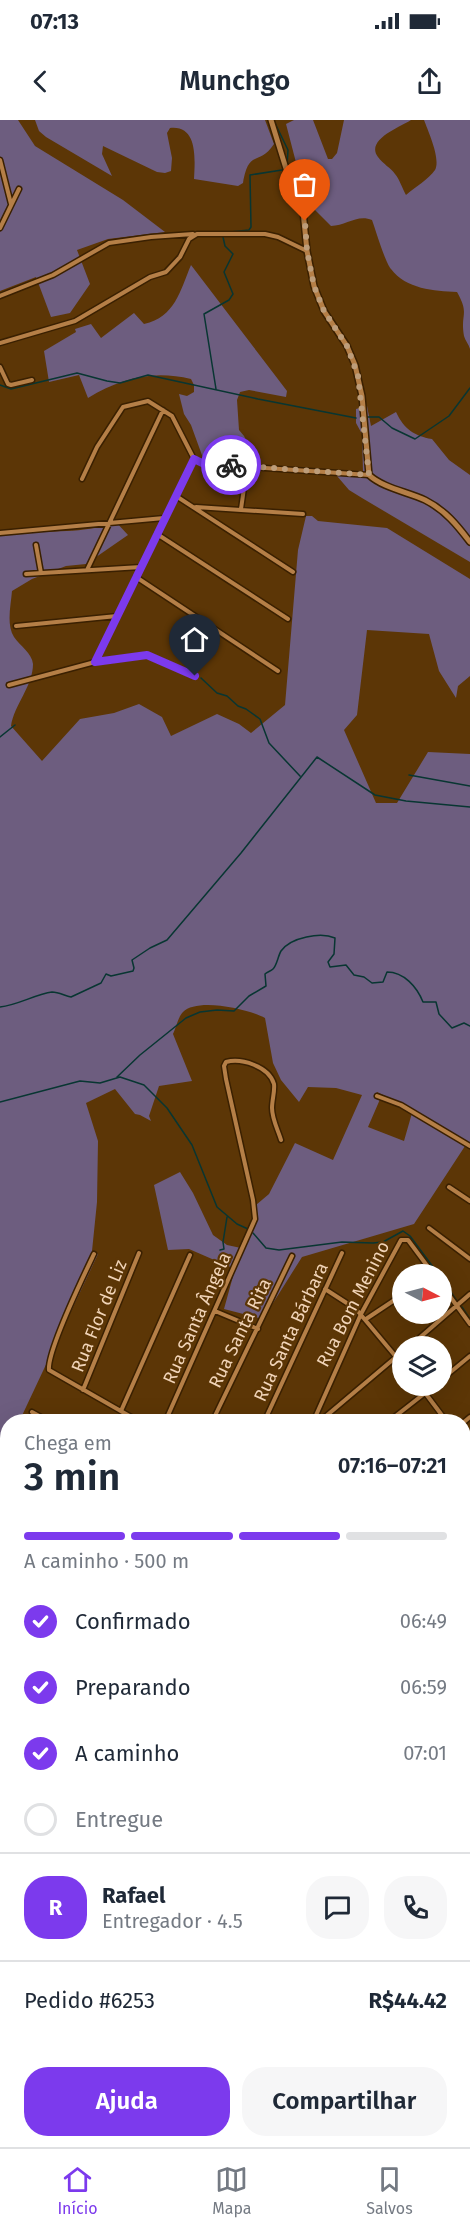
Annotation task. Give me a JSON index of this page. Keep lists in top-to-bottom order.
{
  "streets": {
    "street": [
      "Rua Bom Menino",
      "Rua Flor de Liz",
      "Rua Santa Ângela",
      "Rua Santa Bárbara",
      "Rua Santa Rita"
    ]
  },
  "north": "right",
  "page": {
    "status": "07:13",
    "header": "Munchgo",
    "heading": ["3 min", "Chega em", "07:16–07:21"],
    "panel": [
      "Rafael",
      "Entregador · 4.5",
      "Pedido #6253",
      "R$44.42"
    ],
    "bar": "A caminho · 500 m",
    "list": [
      ["Confirmado", "06:49"],
      ["Preparando", "06:59"],
      ["A caminho", "07:01"],
      "Entregue"
    ],
    "round": "R",
    "buttons": ["Ajuda", "Compartilhar"],
    "tabs": ["Início", "Mapa", "Salvos"]
  }
}
